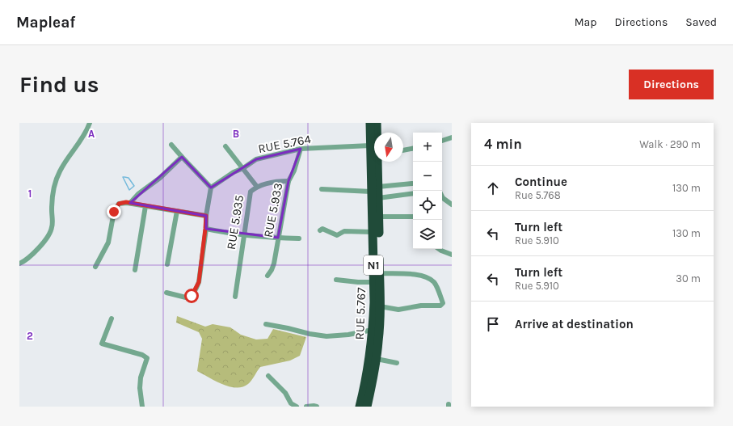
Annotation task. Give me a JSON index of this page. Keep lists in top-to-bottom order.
{
  "streets": {
    "highway": ["N1", "RUE 5.767"],
    "street": ["RUE 5.764", "RUE 5.933", "RUE 5.935"]
  },
  "crossings": [
    ["RUE 5.764", "RUE 5.933"],
    ["RUE 5.764", "RUE 5.767"],
    ["RUE 5.933", "RUE 5.935"]
  ],
  "north": "bottom",
  "page": {
    "header": "Mapleaf",
    "nav": ["Map", "Directions", "Saved"],
    "buttons": "Directions",
    "title": "Find us",
    "heading": ["4 min", "Walk · 290 m"],
    "map_buttons": ["+", "−"],
    "list": [
      ["Continue", "Rue 5.768", "130 m"],
      ["Turn left", "Rue 5.910", "130 m"],
      ["Turn left", "Rue 5.910", "30 m"],
      "Arrive at destination"
    ]
  },
  "grid": {
    "columns": ["A", "B"],
    "rows": ["1", "2"]
  }
}
